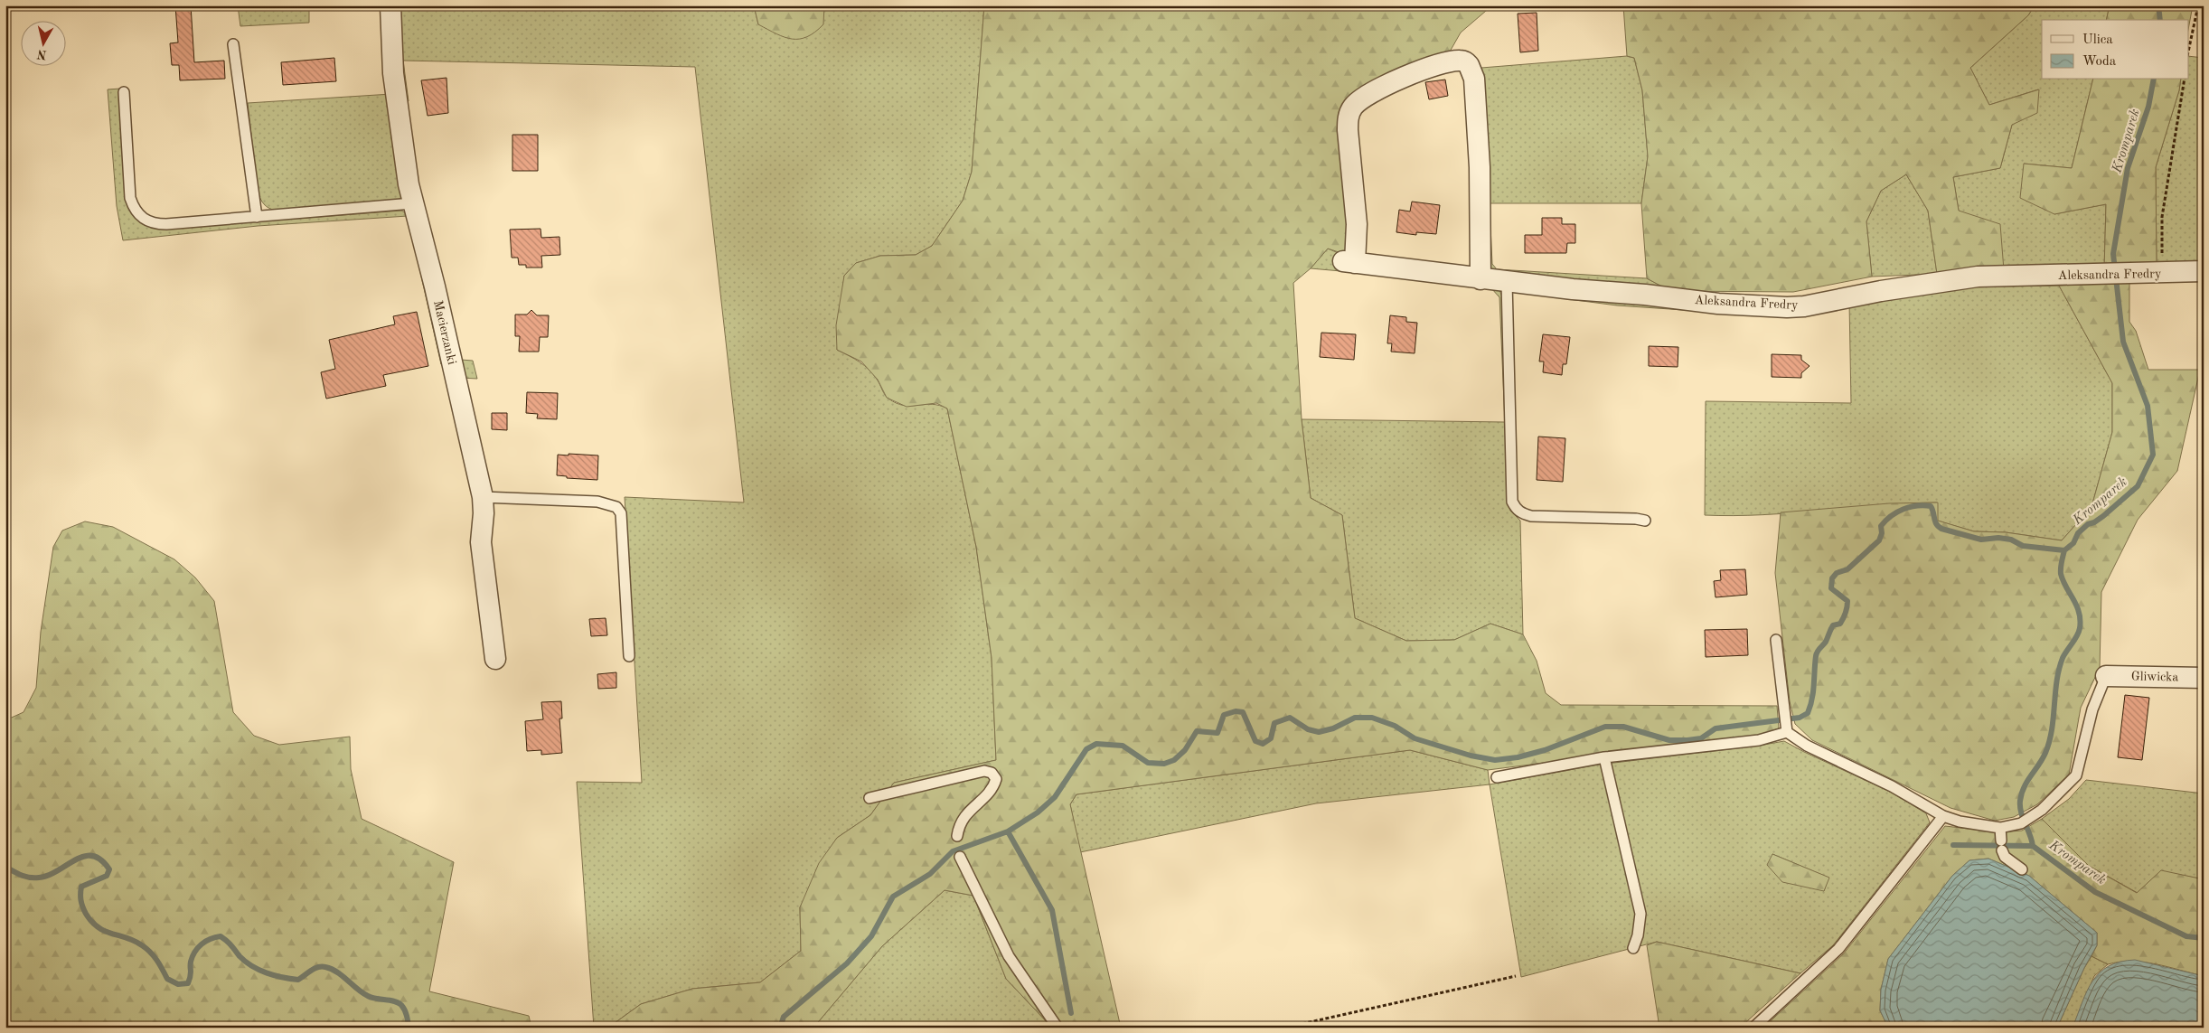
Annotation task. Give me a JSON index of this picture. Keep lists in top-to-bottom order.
{
  "streets": {
    "street": ["Aleksandra Fredry", "Macierzanki", "Gliwicka"]
  },
  "water": ["Kromparek"],
  "legend": ["Ulica", "Woda"],
  "north": "bottom"
}
